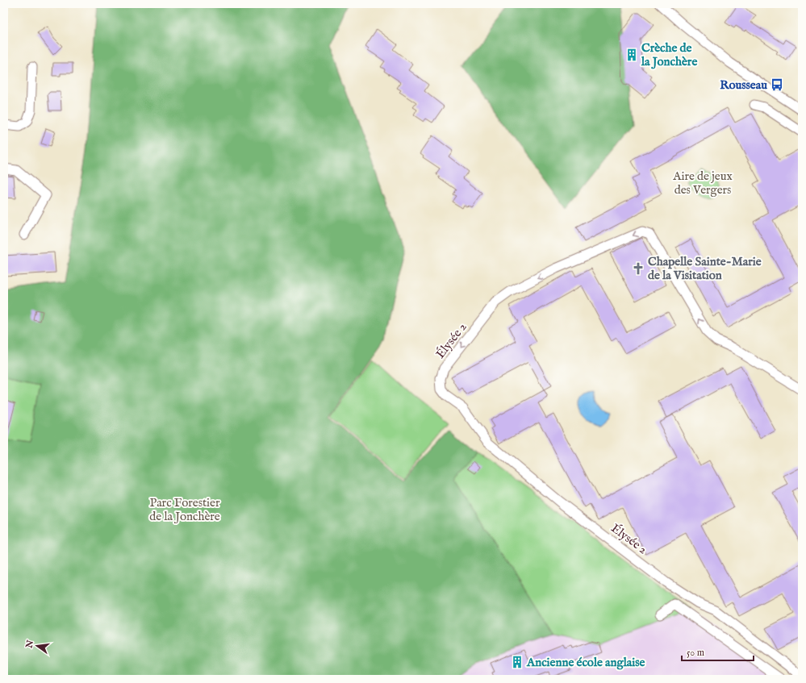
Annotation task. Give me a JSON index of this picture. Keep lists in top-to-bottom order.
{
  "streets": {
    "street": ["Élysée 2"]
  },
  "parks": ["Aire de jeux des Vergers", "Parc Forestier de la Jonchère"],
  "places": {
    "building": ["Crèche de la Jonchère", "Ancienne école anglaise"],
    "bus stop": ["Rousseau"],
    "church": ["Chapelle Sainte-Marie de la Visitation"]
  },
  "scale_bar": "50 m",
  "north": "left"
}
